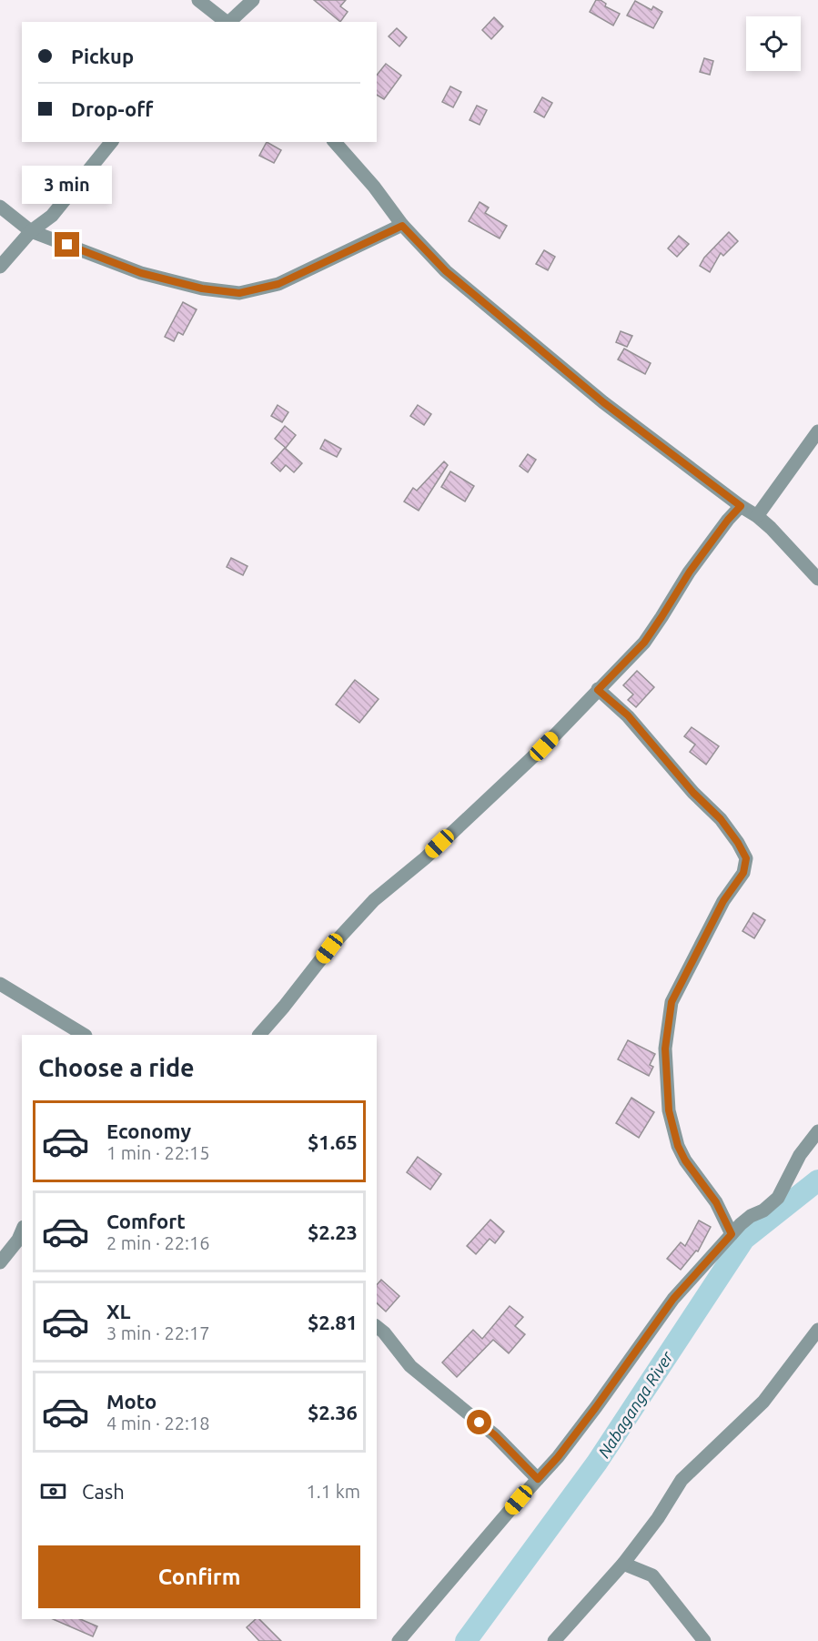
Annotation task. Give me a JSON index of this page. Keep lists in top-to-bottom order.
{
  "water": ["Nabaganga River"],
  "page": {
    "banner": ["Pickup", "Drop-off"],
    "bubble": "3 min",
    "heading": "Choose a ride",
    "list": [
      {
        "name": "Economy",
        "note": "1 min · 22:15",
        "value": "$1.65"
      },
      {
        "name": "Comfort",
        "note": "2 min · 22:16",
        "value": "$2.23"
      },
      {
        "name": "XL",
        "note": "3 min · 22:17",
        "value": "$2.81"
      },
      {
        "name": "Moto",
        "note": "4 min · 22:18",
        "value": "$2.36"
      }
    ],
    "pay": ["Cash", "1.1 km"],
    "buttons": "Confirm"
  }
}
